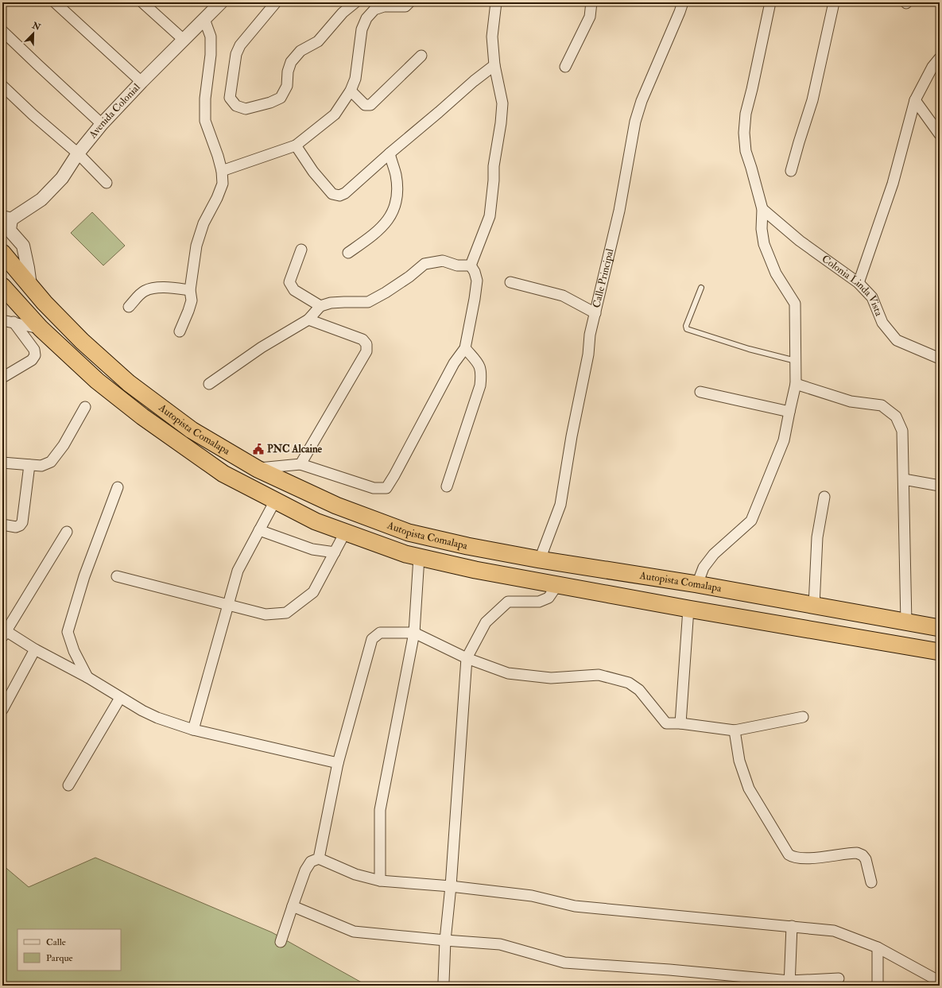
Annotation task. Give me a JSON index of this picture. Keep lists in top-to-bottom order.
{
  "streets": {
    "highway": ["Autopista Comalapa"],
    "street": ["Avenida Colonial", "Calle Principal", "Colonia Linda Vista"]
  },
  "crossings": [
    ["Avenida Colonial", "Autopista Comalapa"],
    ["Calle Principal", "Autopista Comalapa"]
  ],
  "places": {
    "public building": ["PNC Alcaine"]
  },
  "legend": ["Calle", "Parque"],
  "north": "top right"
}
